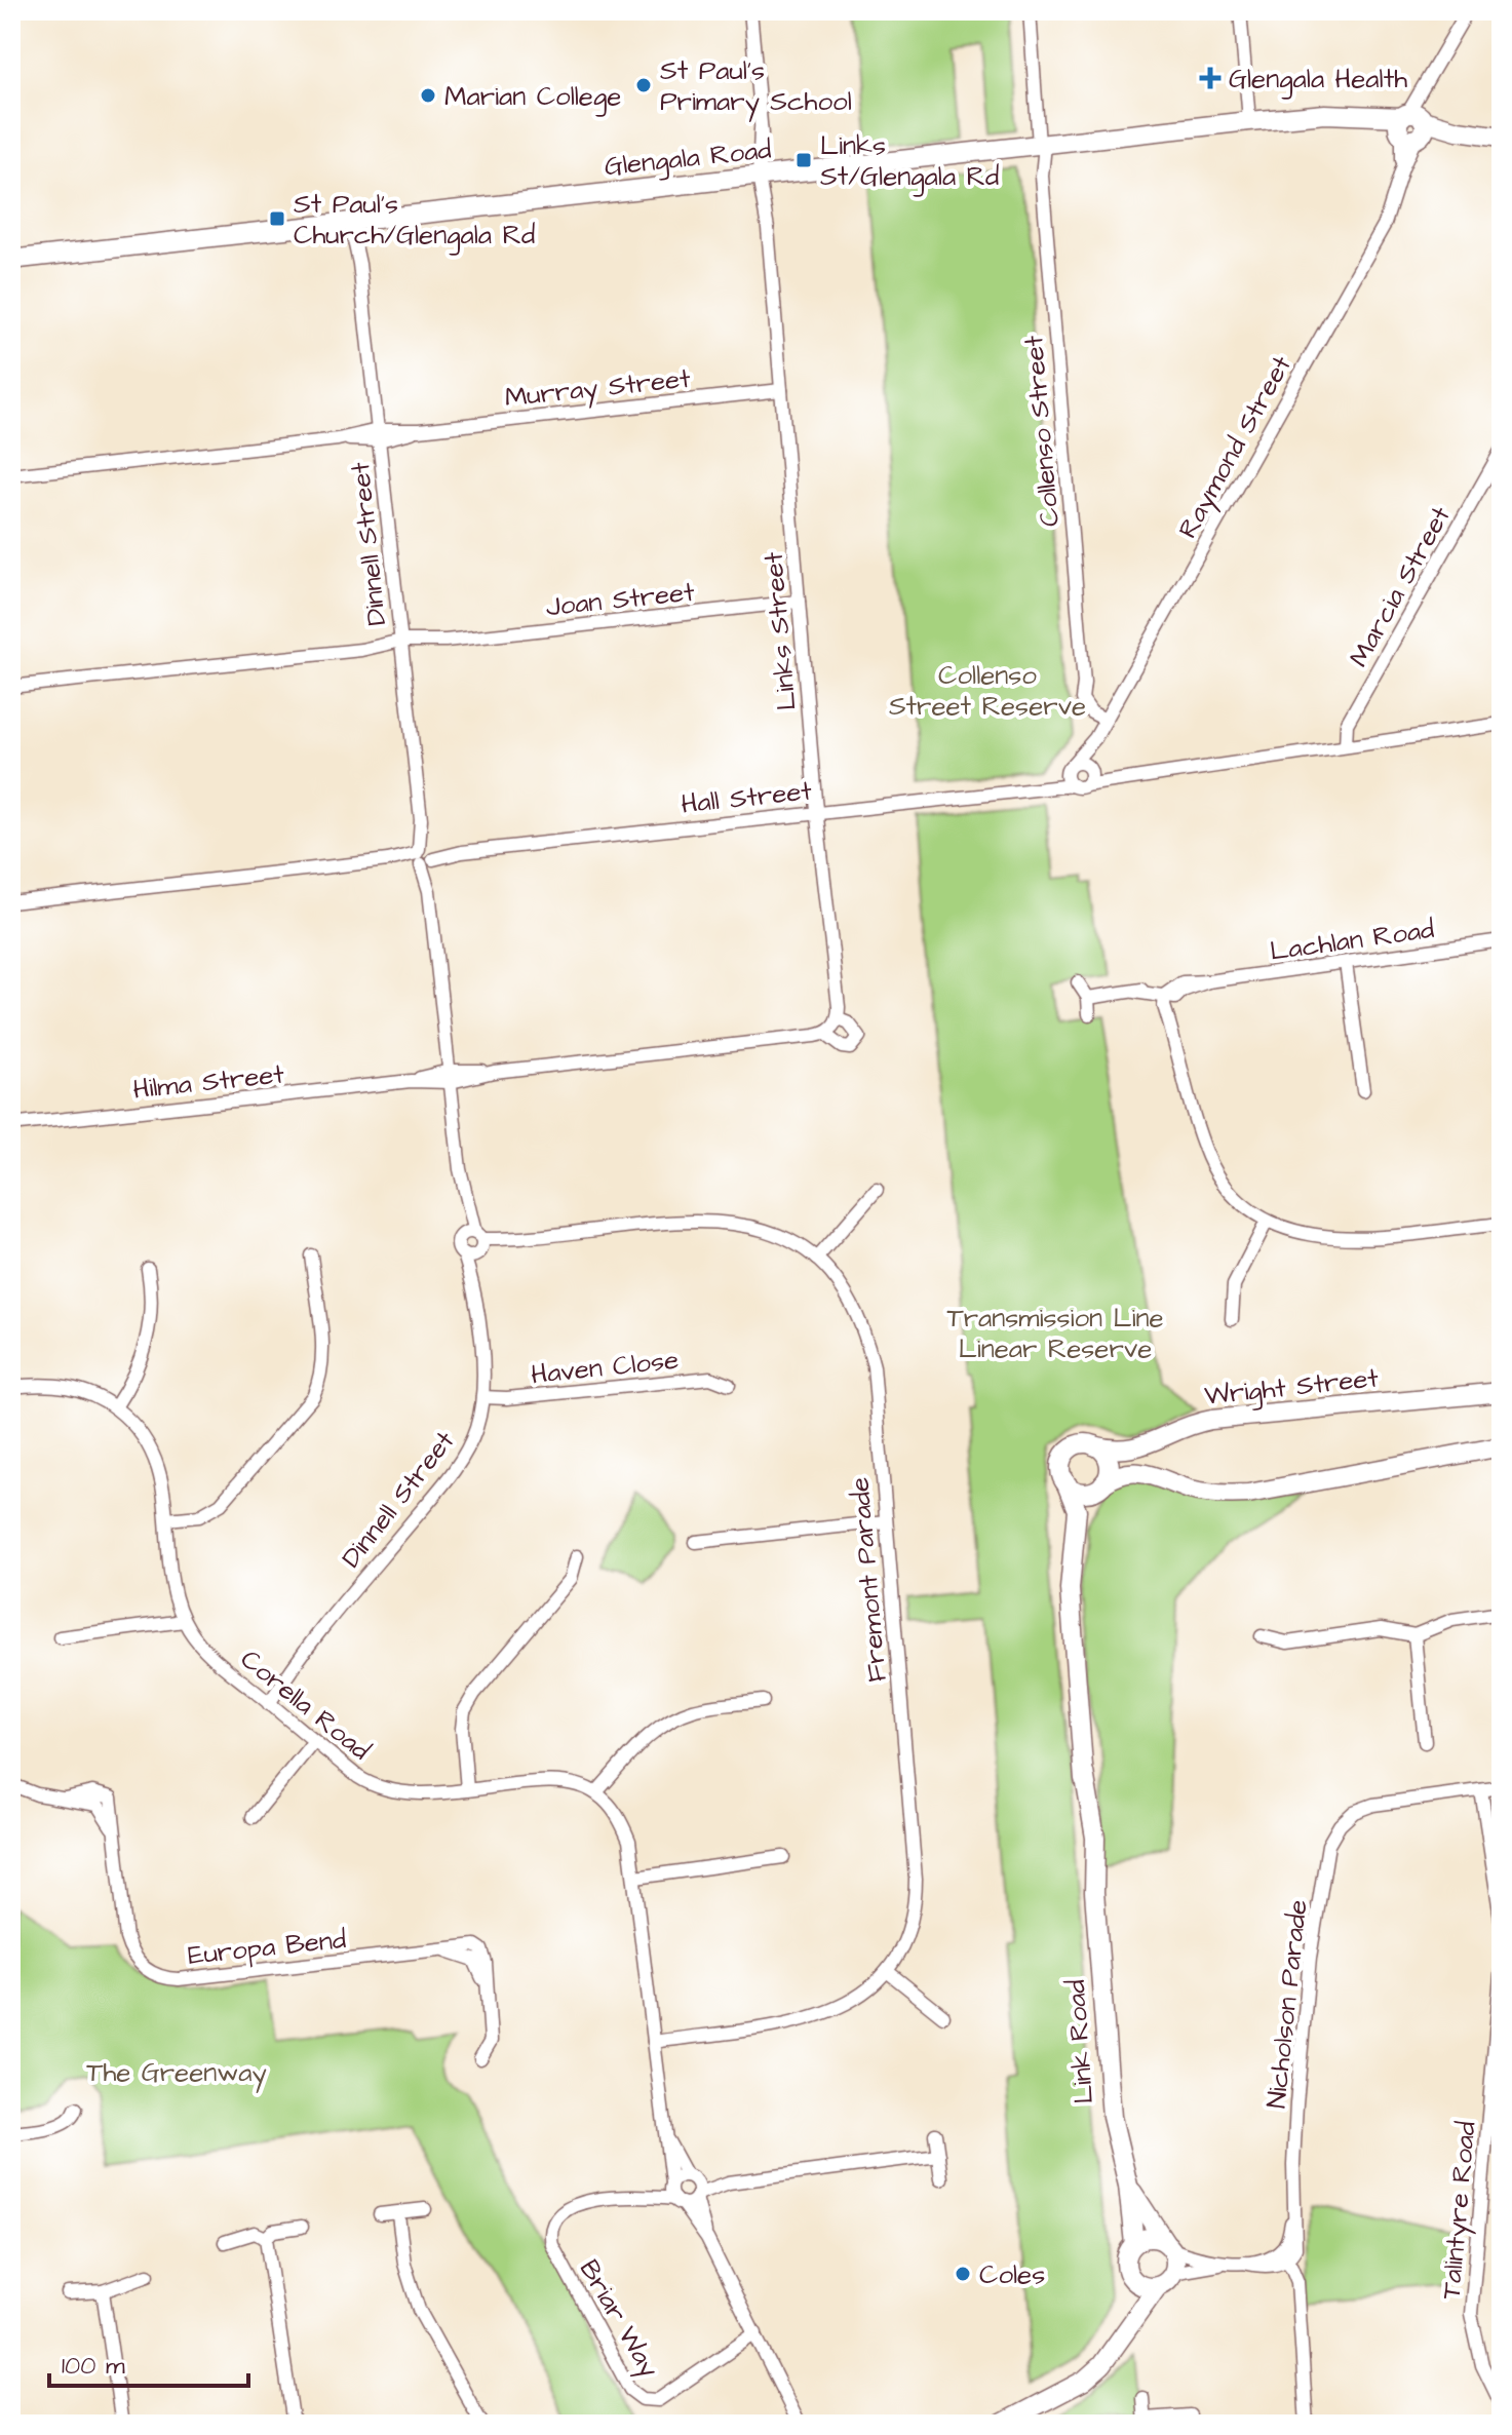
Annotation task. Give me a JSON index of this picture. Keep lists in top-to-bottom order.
{
  "streets": {
    "street": [
      "Glengala Road",
      "Murray Street",
      "Collenso Street",
      "Raymond Street",
      "Dinnell Street",
      "Marcia Street",
      "Joan Street",
      "Links Street",
      "Hall Street",
      "Lachlan Road",
      "Hilma Street",
      "Haven Close",
      "Wright Street",
      "Fremont Parade",
      "Corella Road",
      "Europa Bend",
      "Nicholson Parade",
      "Link Road",
      "Talintyre Road",
      "Briar Way"
    ]
  },
  "crossings": [
    ["Glengala Road", "Collenso Street"],
    ["Glengala Road", "Raymond Street"],
    ["Glengala Road", "Dinnell Street"],
    ["Glengala Road", "Links Street"],
    ["Murray Street", "Dinnell Street"],
    ["Murray Street", "Links Street"],
    ["Collenso Street", "Raymond Street"],
    ["Raymond Street", "Hall Street"],
    ["Dinnell Street", "Joan Street"],
    ["Dinnell Street", "Hall Street"],
    ["Dinnell Street", "Hilma Street"],
    ["Dinnell Street", "Haven Close"],
    ["Dinnell Street", "Fremont Parade"],
    ["Dinnell Street", "Corella Road"],
    ["Marcia Street", "Hall Street"],
    ["Joan Street", "Links Street"],
    ["Links Street", "Hall Street"],
    ["Links Street", "Hilma Street"],
    ["Wright Street", "Link Road"]
  ],
  "parks": ["Collenso Street Reserve", "Transmission Line Linear Reserve", "The Greenway"],
  "places": {
    "health": ["Glengala Health"],
    "other": ["St Paul's Primary School", "Marian College", "Coles"],
    "transit": ["Links St/Glengala Rd", "St Paul's Church/Glengala Rd"]
  },
  "scale_bar": "100 m"
}
